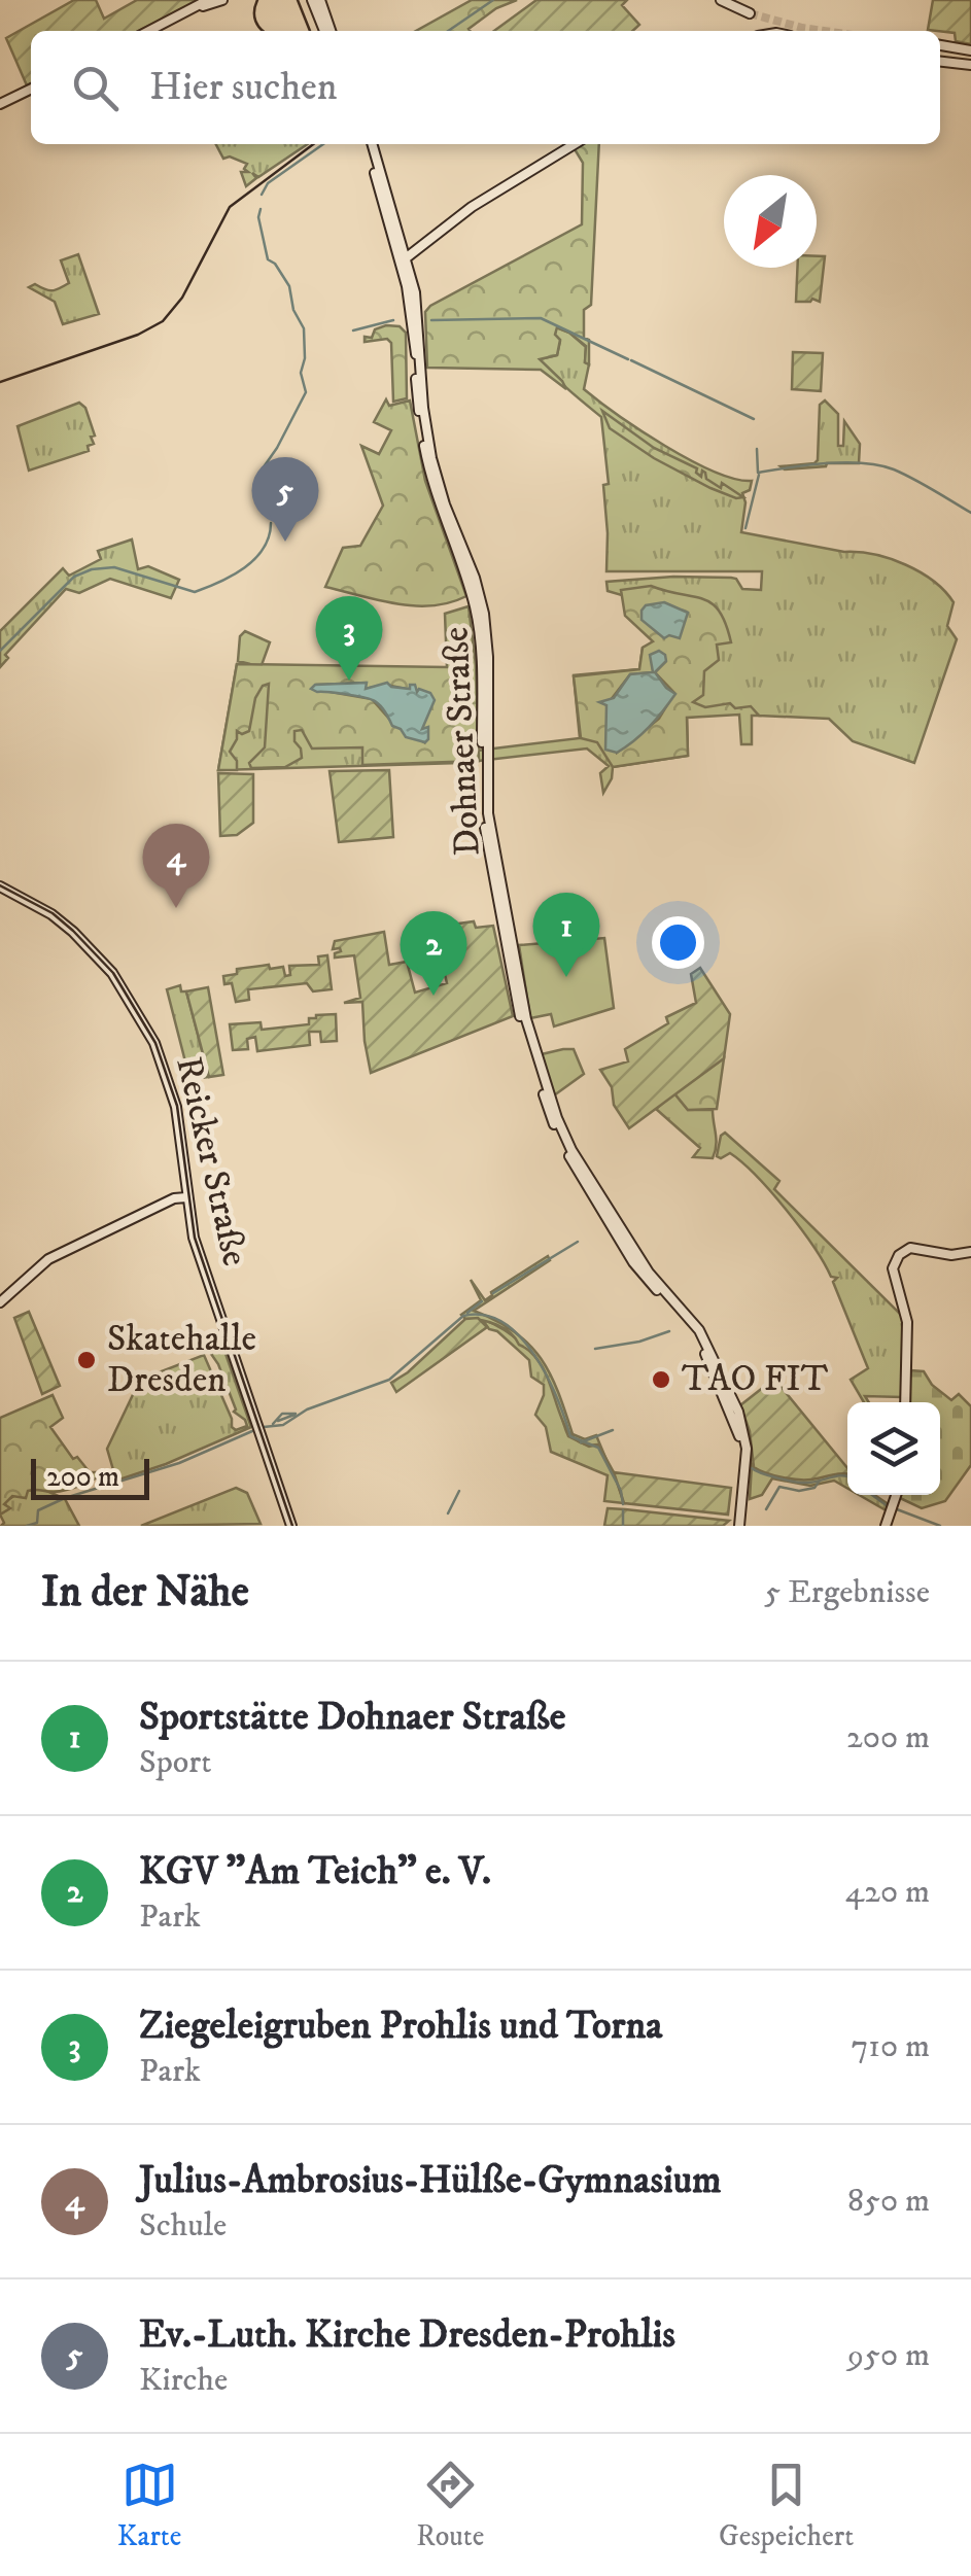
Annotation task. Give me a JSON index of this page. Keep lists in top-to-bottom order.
{
  "streets": {
    "main road": ["Dohnaer Straße", "Reicker Straße"]
  },
  "places": ["Skatehalle Dresden", "TAO FIT"],
  "scale_bar": "200 m",
  "north": "bottom left",
  "page": {
    "search": "Hier suchen",
    "pins": [
      "5",
      "3",
      "4",
      "1",
      "2"
    ],
    "scale": "200 m",
    "heading": ["In der Nähe", "5 Ergebnisse"],
    "list": [
      {
        "mark": "1",
        "name": "Sportstätte Dohnaer Straße",
        "note": "Sport",
        "value": "200 m"
      },
      {
        "mark": "2",
        "name": "KGV \"Am Teich\" e. V.",
        "note": "Park",
        "value": "420 m"
      },
      {
        "mark": "3",
        "name": "Ziegeleigruben Prohlis und Torna",
        "note": "Park",
        "value": "710 m"
      },
      {
        "mark": "4",
        "name": "Julius-Ambrosius-Hülße-Gymnasium",
        "note": "Schule",
        "value": "850 m"
      },
      {
        "mark": "5",
        "name": "Ev.-Luth. Kirche Dresden-Prohlis",
        "note": "Kirche",
        "value": "950 m"
      }
    ],
    "nav": ["Karte", "Route", "Gespeichert"]
  }
}
